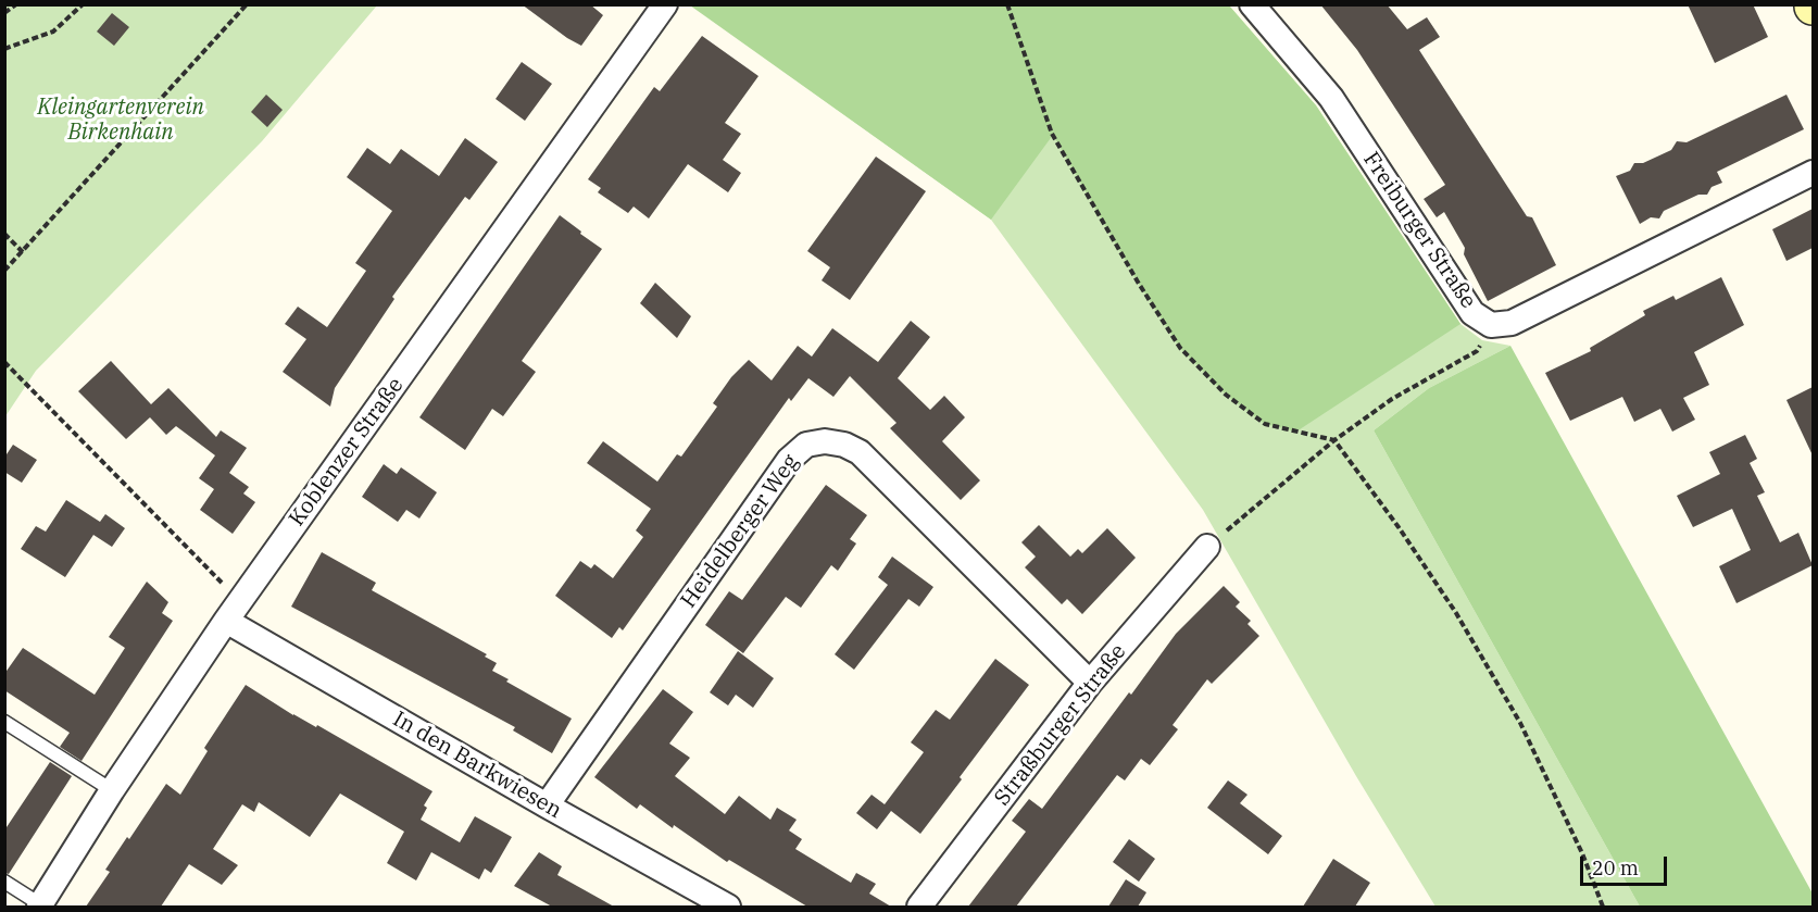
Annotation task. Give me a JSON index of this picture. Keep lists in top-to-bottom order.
{
  "streets": {
    "street": [
      "Freiburger Straße",
      "Koblenzer Straße",
      "Heidelberger Weg",
      "Straßburger Straße",
      "In den Barkwiesen"
    ]
  },
  "crossings": [
    ["Koblenzer Straße", "In den Barkwiesen"],
    ["Heidelberger Weg", "Straßburger Straße"],
    ["Heidelberger Weg", "In den Barkwiesen"]
  ],
  "parks": ["Kleingartenverein Birkenhain"],
  "scale_bar": "20 m"
}
